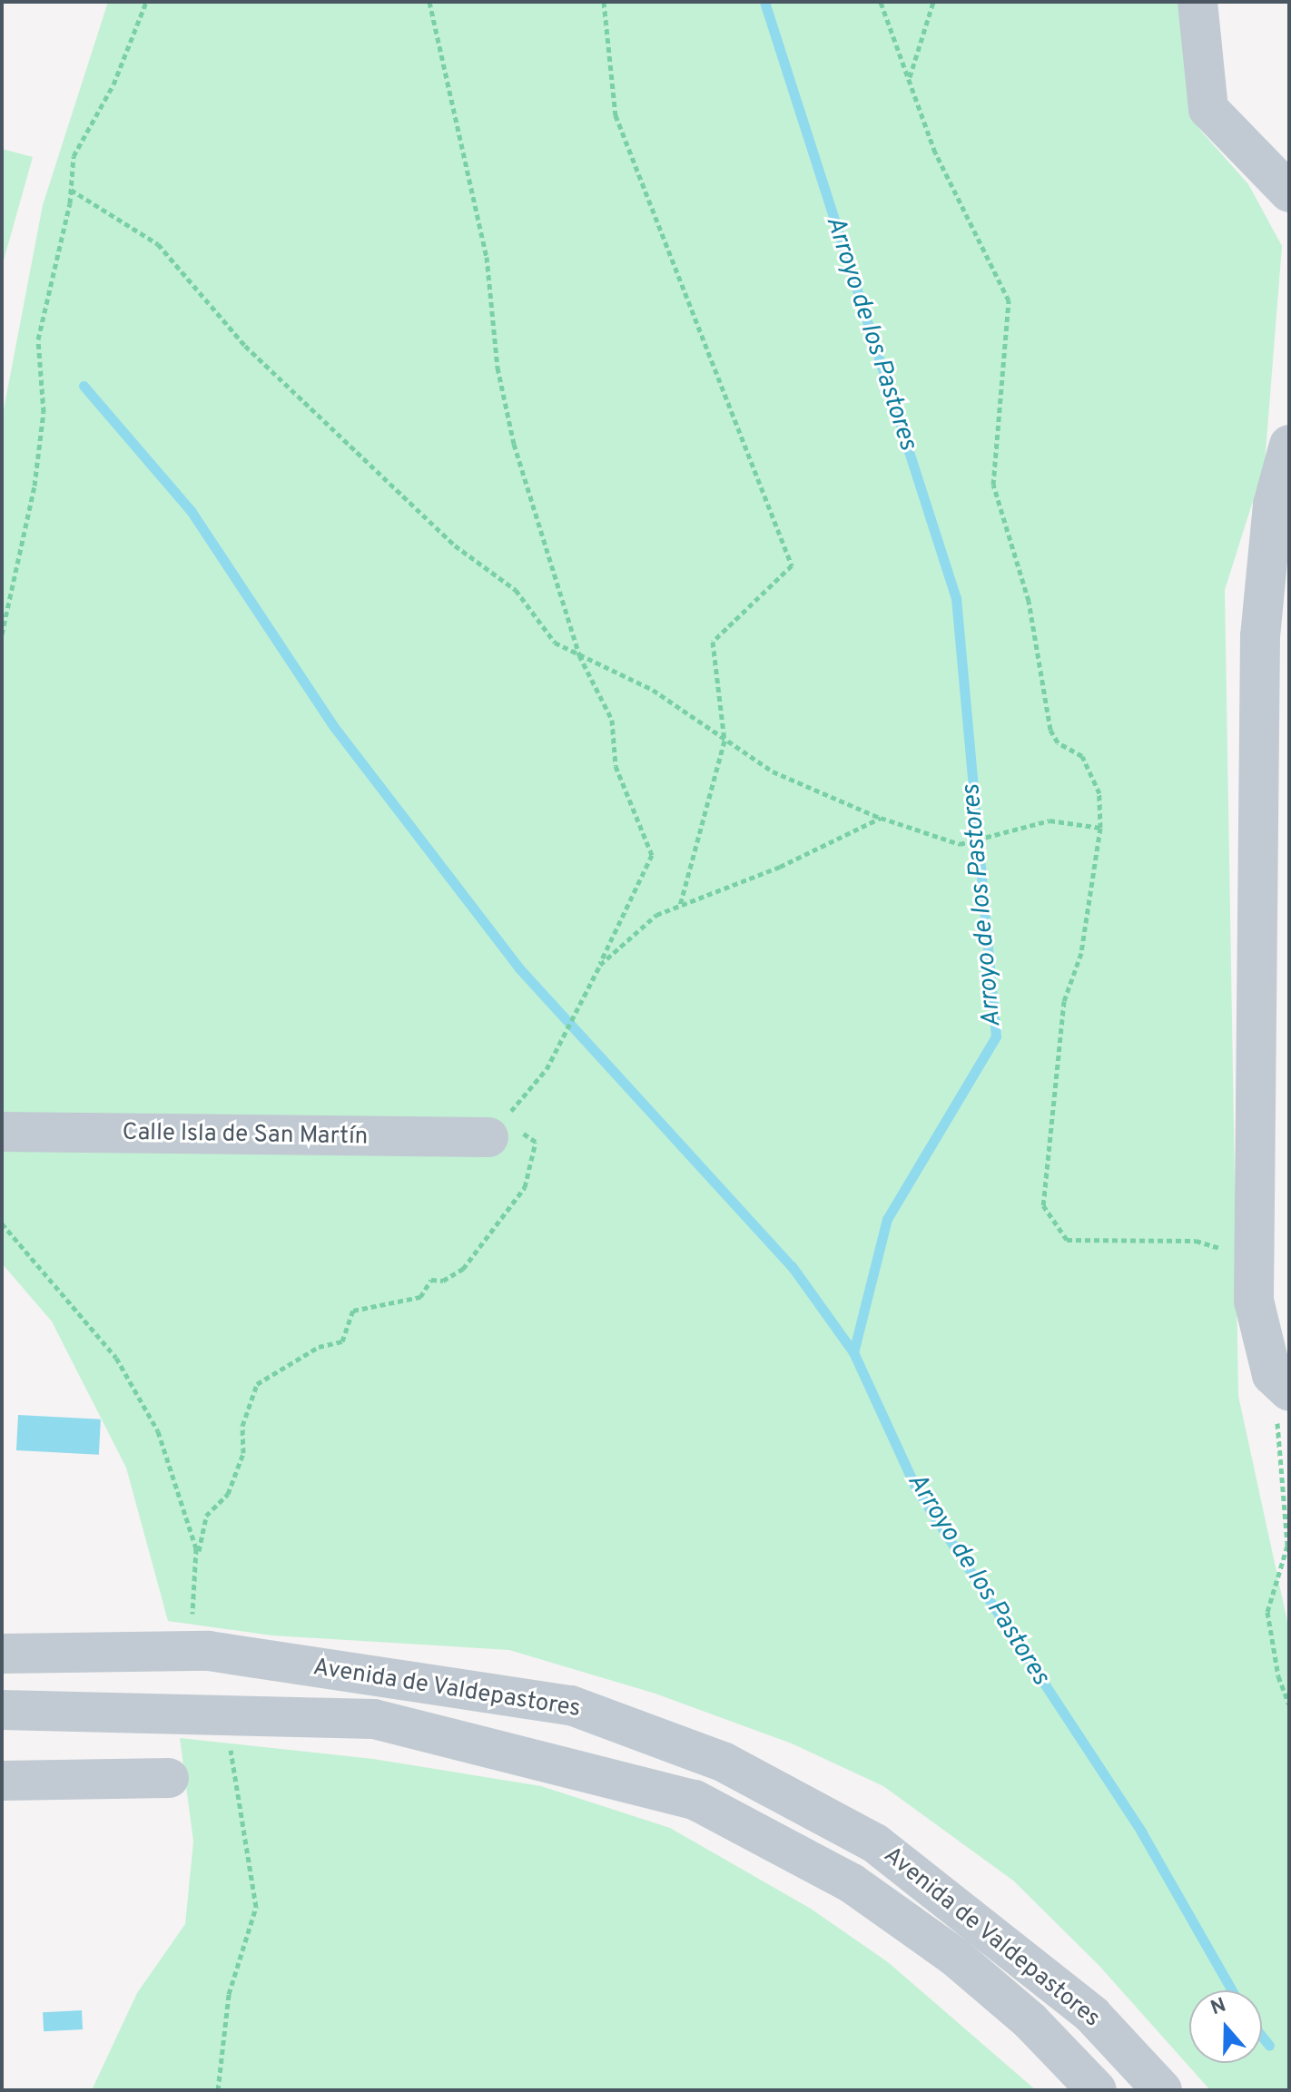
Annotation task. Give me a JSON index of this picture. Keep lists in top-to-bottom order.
{
  "streets": {
    "street": ["Calle Isla de San Martín", "Avenida de Valdepastores"]
  },
  "water": ["Arroyo de los Pastores"],
  "north": "top"
}
